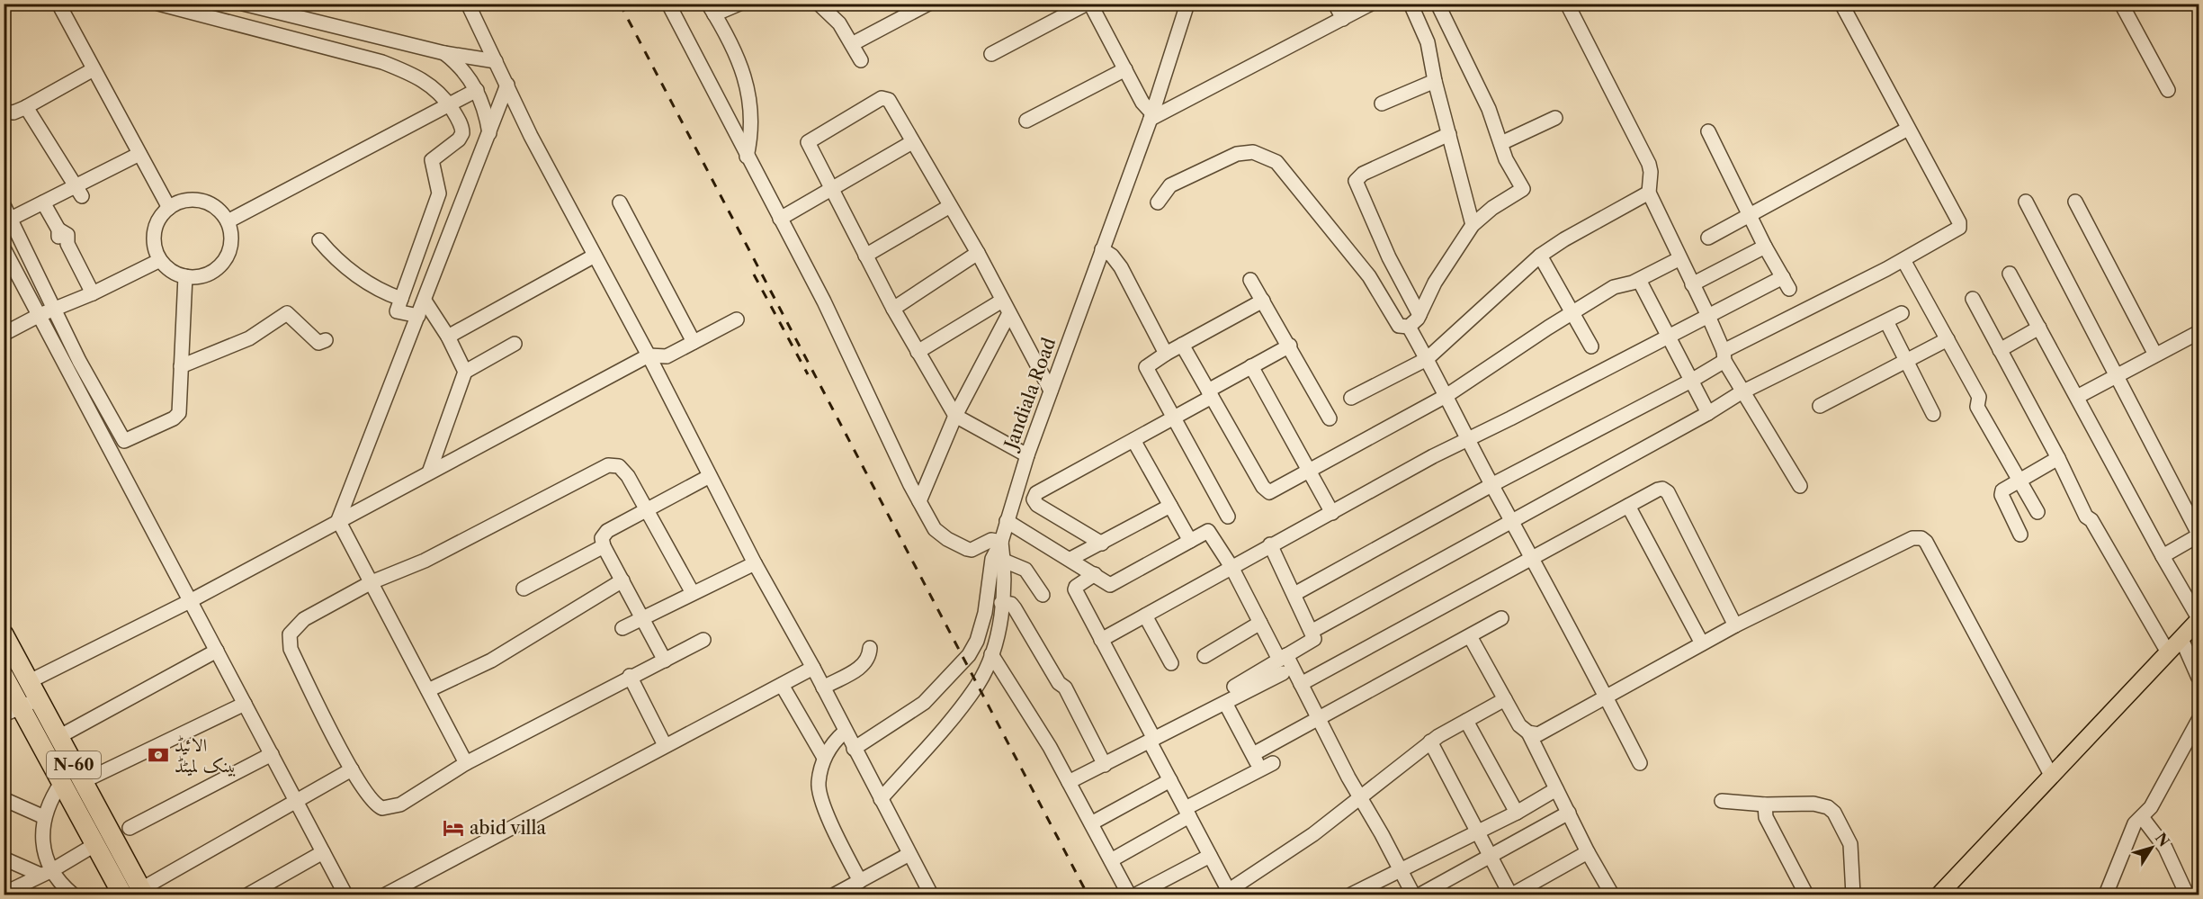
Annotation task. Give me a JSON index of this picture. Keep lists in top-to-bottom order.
{
  "streets": {
    "highway": ["N-60"],
    "street": ["Jandiala Road"]
  },
  "places": {
    "bank": ["الائیڈ بینک لمیٹڈ"],
    "hotel": ["abid villa"]
  },
  "north": "top right"
}
